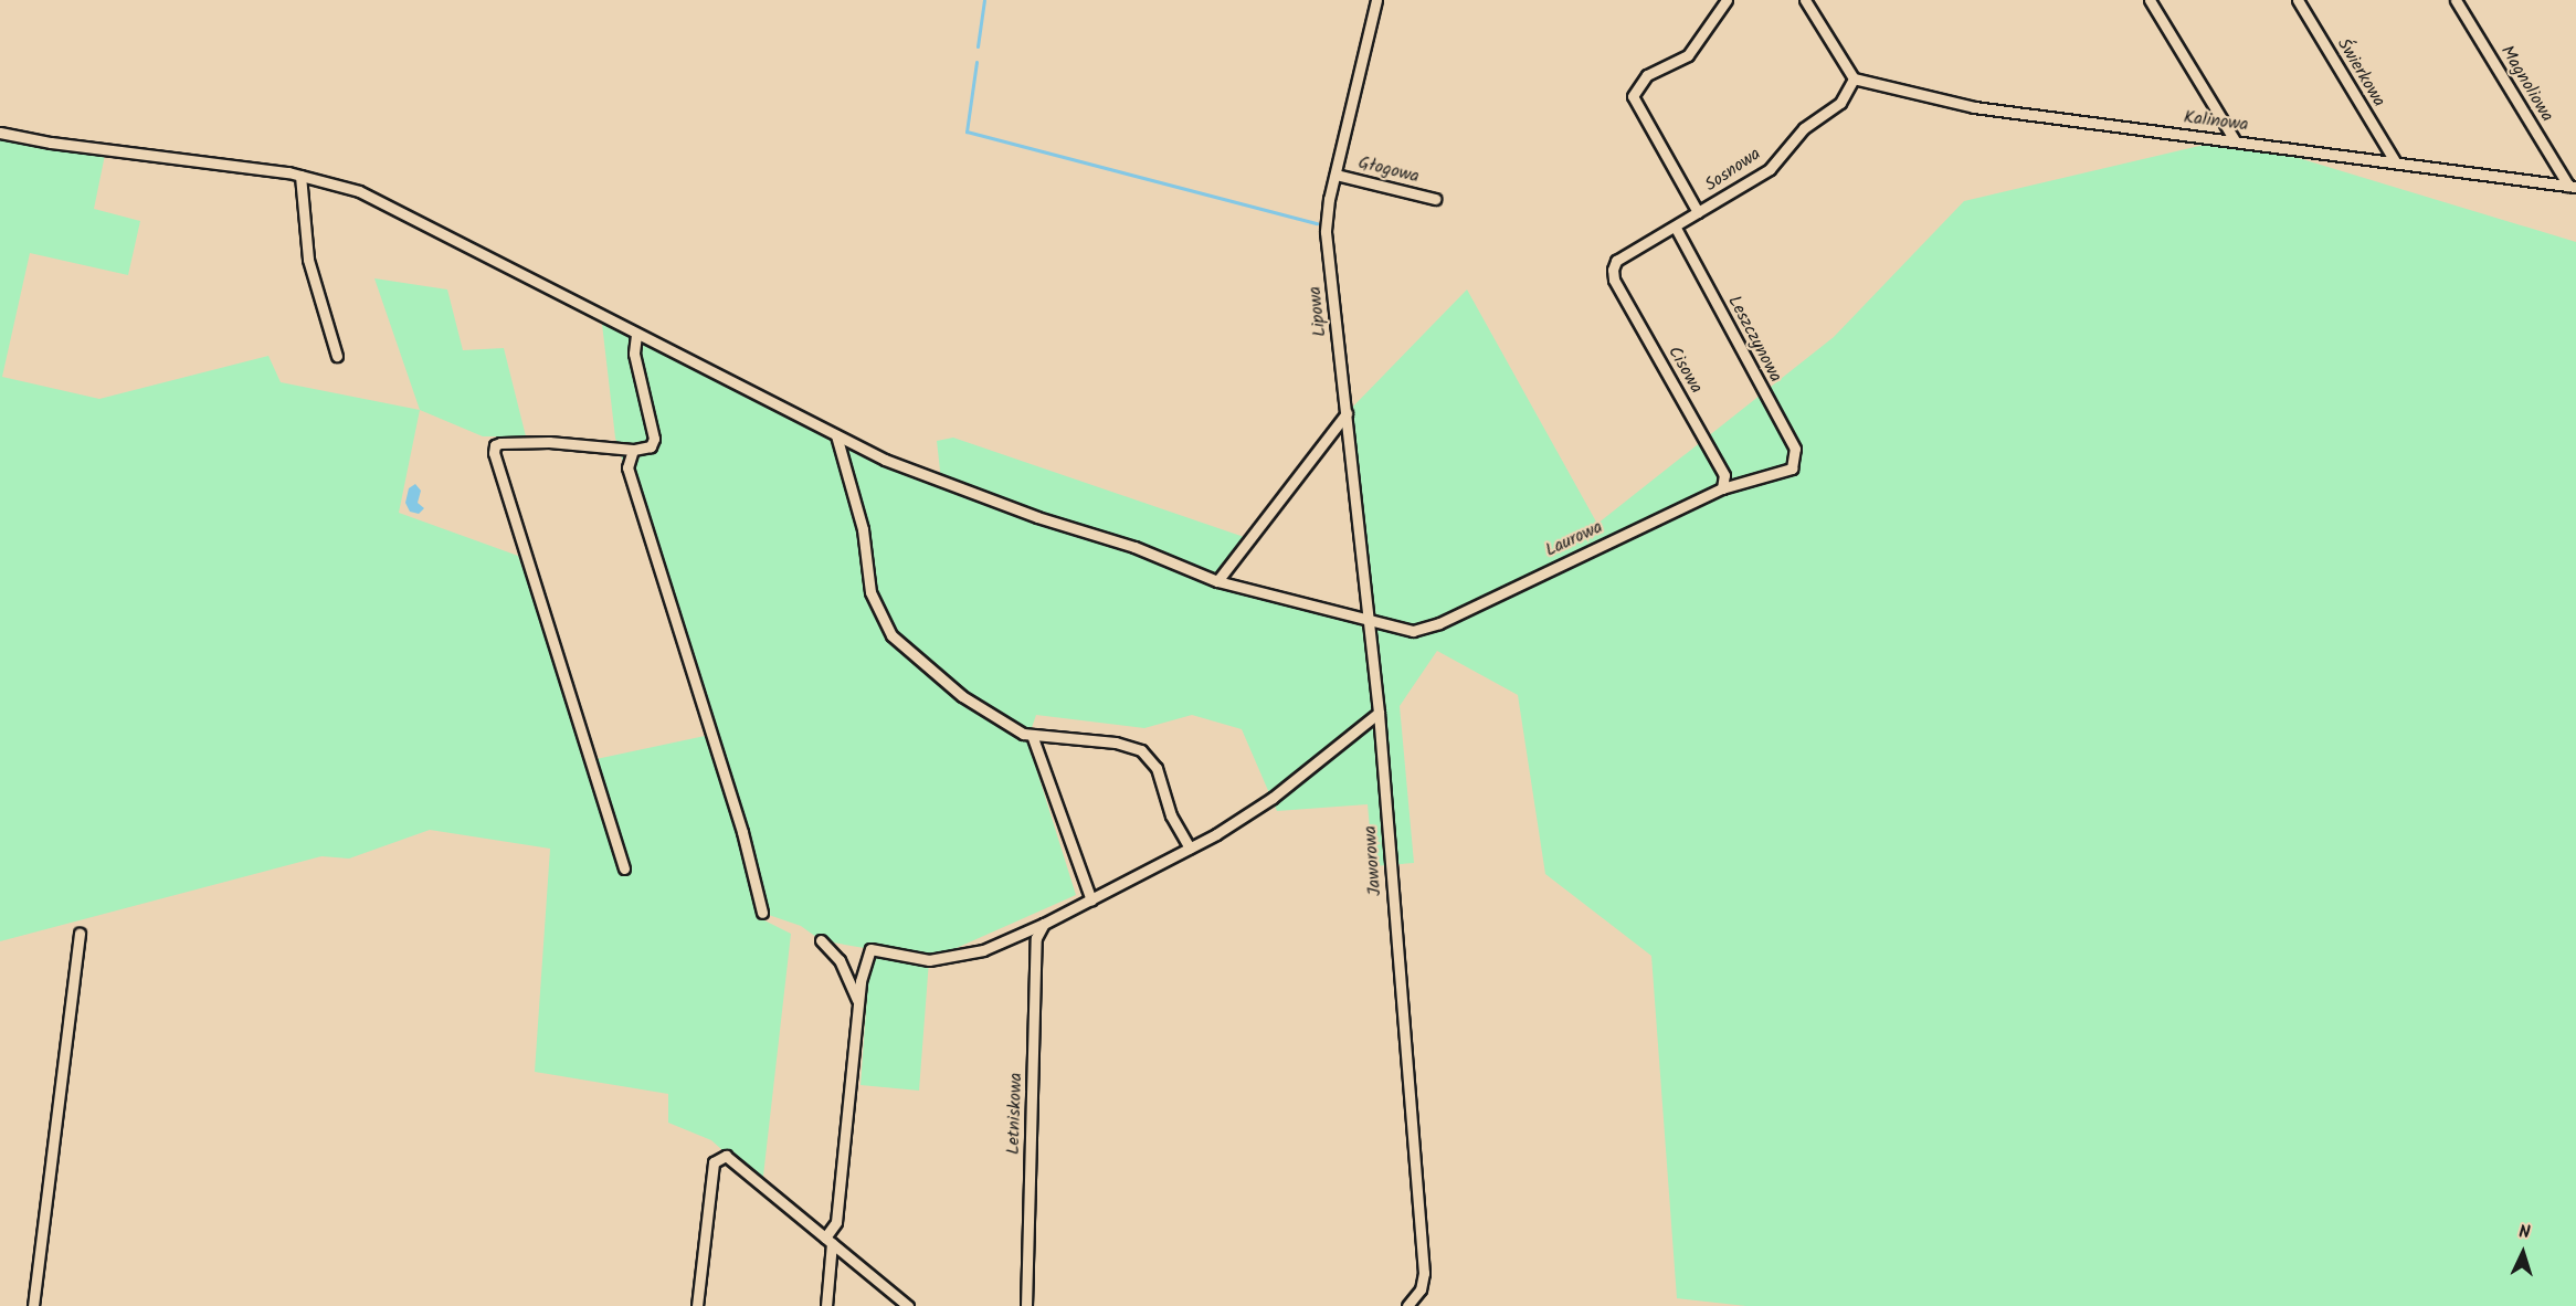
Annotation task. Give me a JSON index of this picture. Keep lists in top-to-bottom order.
{
  "streets": {
    "street": [
      "Świerkowa",
      "Magnoliowa",
      "Kalinowa",
      "Głogowa",
      "Sosnowa",
      "Lipowa",
      "Leszczynowa",
      "Cisowa",
      "Laurowa",
      "Jaworowa",
      "Letniskowa"
    ]
  },
  "crossings": [
    ["Świerkowa", "Kalinowa"],
    ["Magnoliowa", "Kalinowa"],
    ["Kalinowa", "Sosnowa"],
    ["Głogowa", "Lipowa"],
    ["Sosnowa", "Leszczynowa"],
    ["Sosnowa", "Cisowa"],
    ["Lipowa", "Jaworowa"],
    ["Leszczynowa", "Laurowa"],
    ["Cisowa", "Laurowa"],
    ["Laurowa", "Jaworowa"]
  ],
  "north": "top"
}
